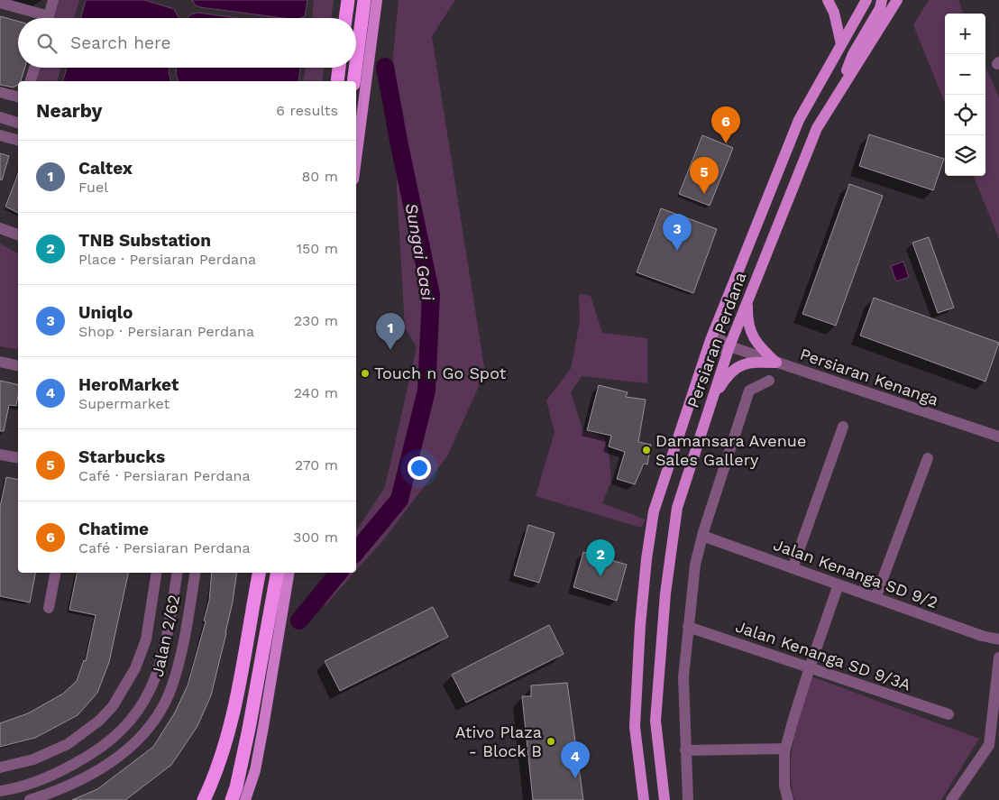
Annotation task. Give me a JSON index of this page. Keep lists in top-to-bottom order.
{
  "streets": {
    "main road": ["Persiaran Perdana"],
    "street": [
      "Persiaran Kenanga",
      "Jalan Kenanga SD 9/2",
      "Jalan 2/62",
      "Jalan Kenanga SD 9/3A"
    ]
  },
  "crossings": [
    ["Persiaran Perdana", "Persiaran Kenanga"]
  ],
  "water": ["Sungai Gasi"],
  "places": ["Touch n Go Spot", "Damansara Avenue Sales Gallery", "Ativo Plaza - Block B"],
  "page": {
    "map_buttons": ["+", "−"],
    "search": "Search here",
    "heading": ["Nearby", "6 results"],
    "pins": [
      "6",
      "5",
      "3",
      "1",
      "2",
      "4"
    ],
    "list": [
      {
        "mark": "1",
        "name": "Caltex",
        "note": "Fuel",
        "value": "80 m"
      },
      {
        "mark": "2",
        "name": "TNB Substation",
        "note": "Place · Persiaran Perdana",
        "value": "150 m"
      },
      {
        "mark": "3",
        "name": "Uniqlo",
        "note": "Shop · Persiaran Perdana",
        "value": "230 m"
      },
      {
        "mark": "4",
        "name": "HeroMarket",
        "note": "Supermarket",
        "value": "240 m"
      },
      {
        "mark": "5",
        "name": "Starbucks",
        "note": "Café · Persiaran Perdana",
        "value": "270 m"
      },
      {
        "mark": "6",
        "name": "Chatime",
        "note": "Café · Persiaran Perdana",
        "value": "300 m"
      }
    ]
  }
}
